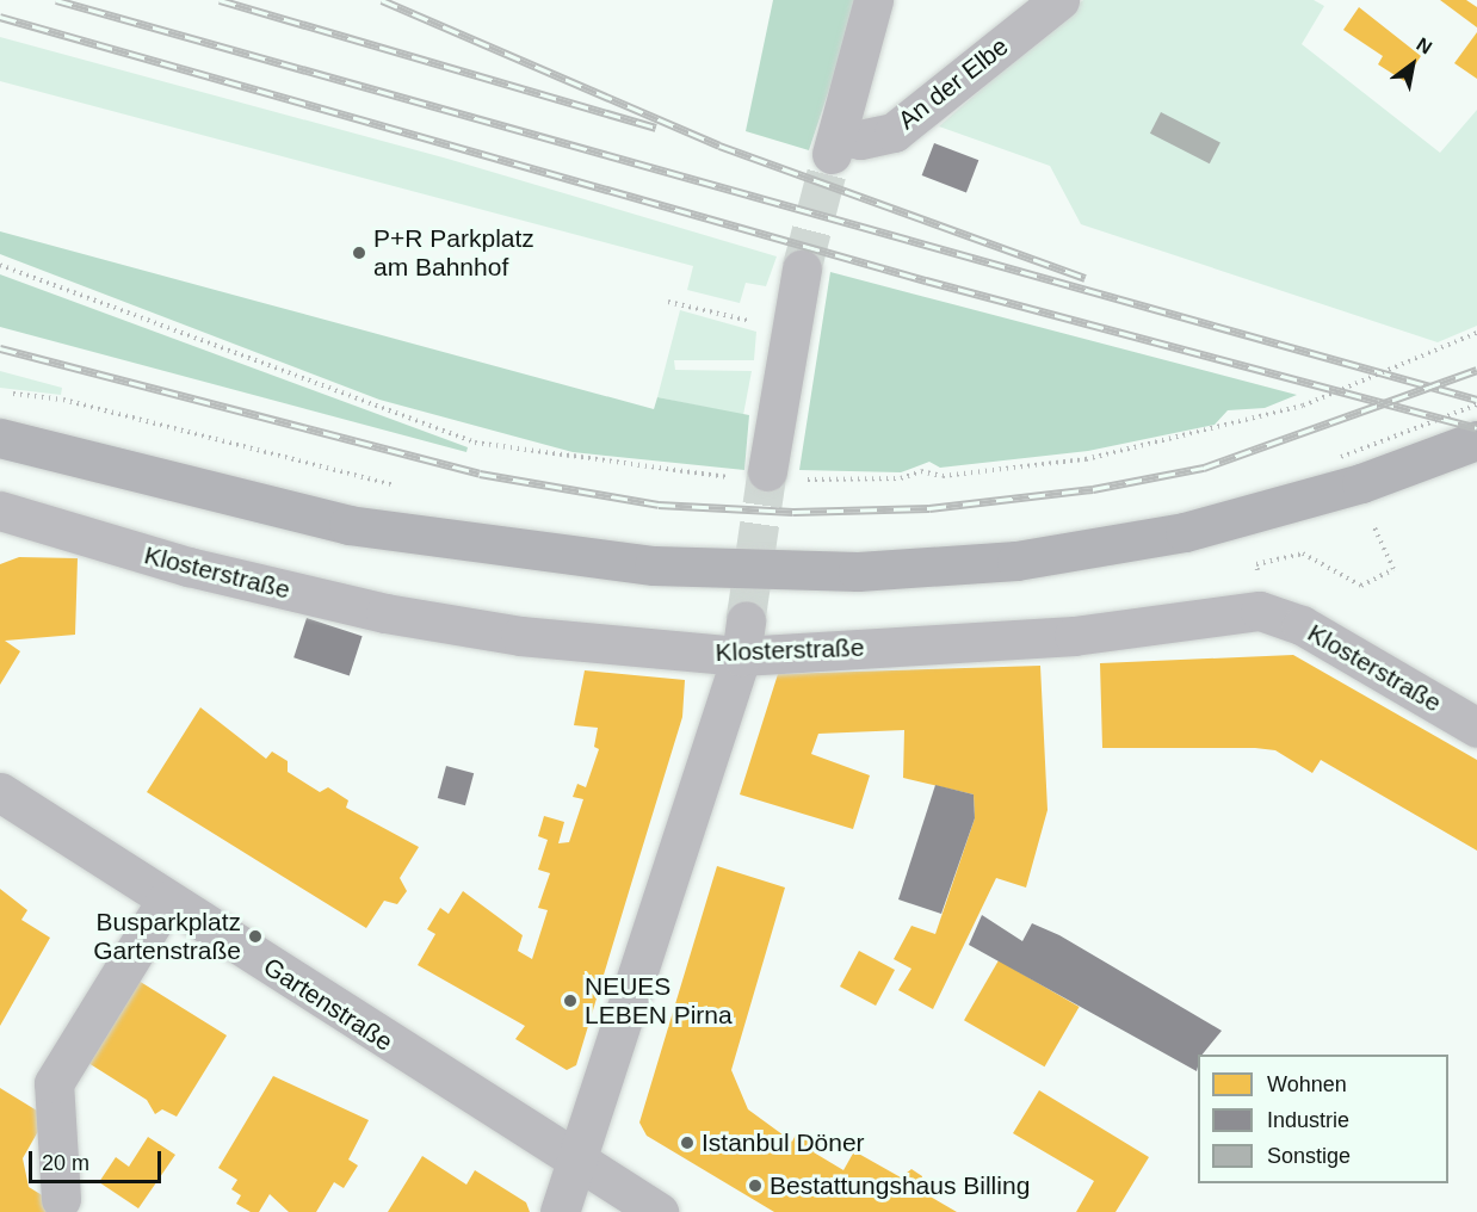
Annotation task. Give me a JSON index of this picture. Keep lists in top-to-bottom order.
{
  "streets": {
    "street": ["An der Elbe", "Klosterstraße", "Gartenstraße"]
  },
  "places": [
    "P+R Parkplatz am Bahnhof",
    "Busparkplatz Gartenstraße",
    "NEUES LEBEN Pirna",
    "Istanbul Döner",
    "Bestattungshaus Billing"
  ],
  "legend": ["Wohnen", "Industrie", "Sonstige"],
  "scale_bar": "20 m",
  "north": "top right"
}
